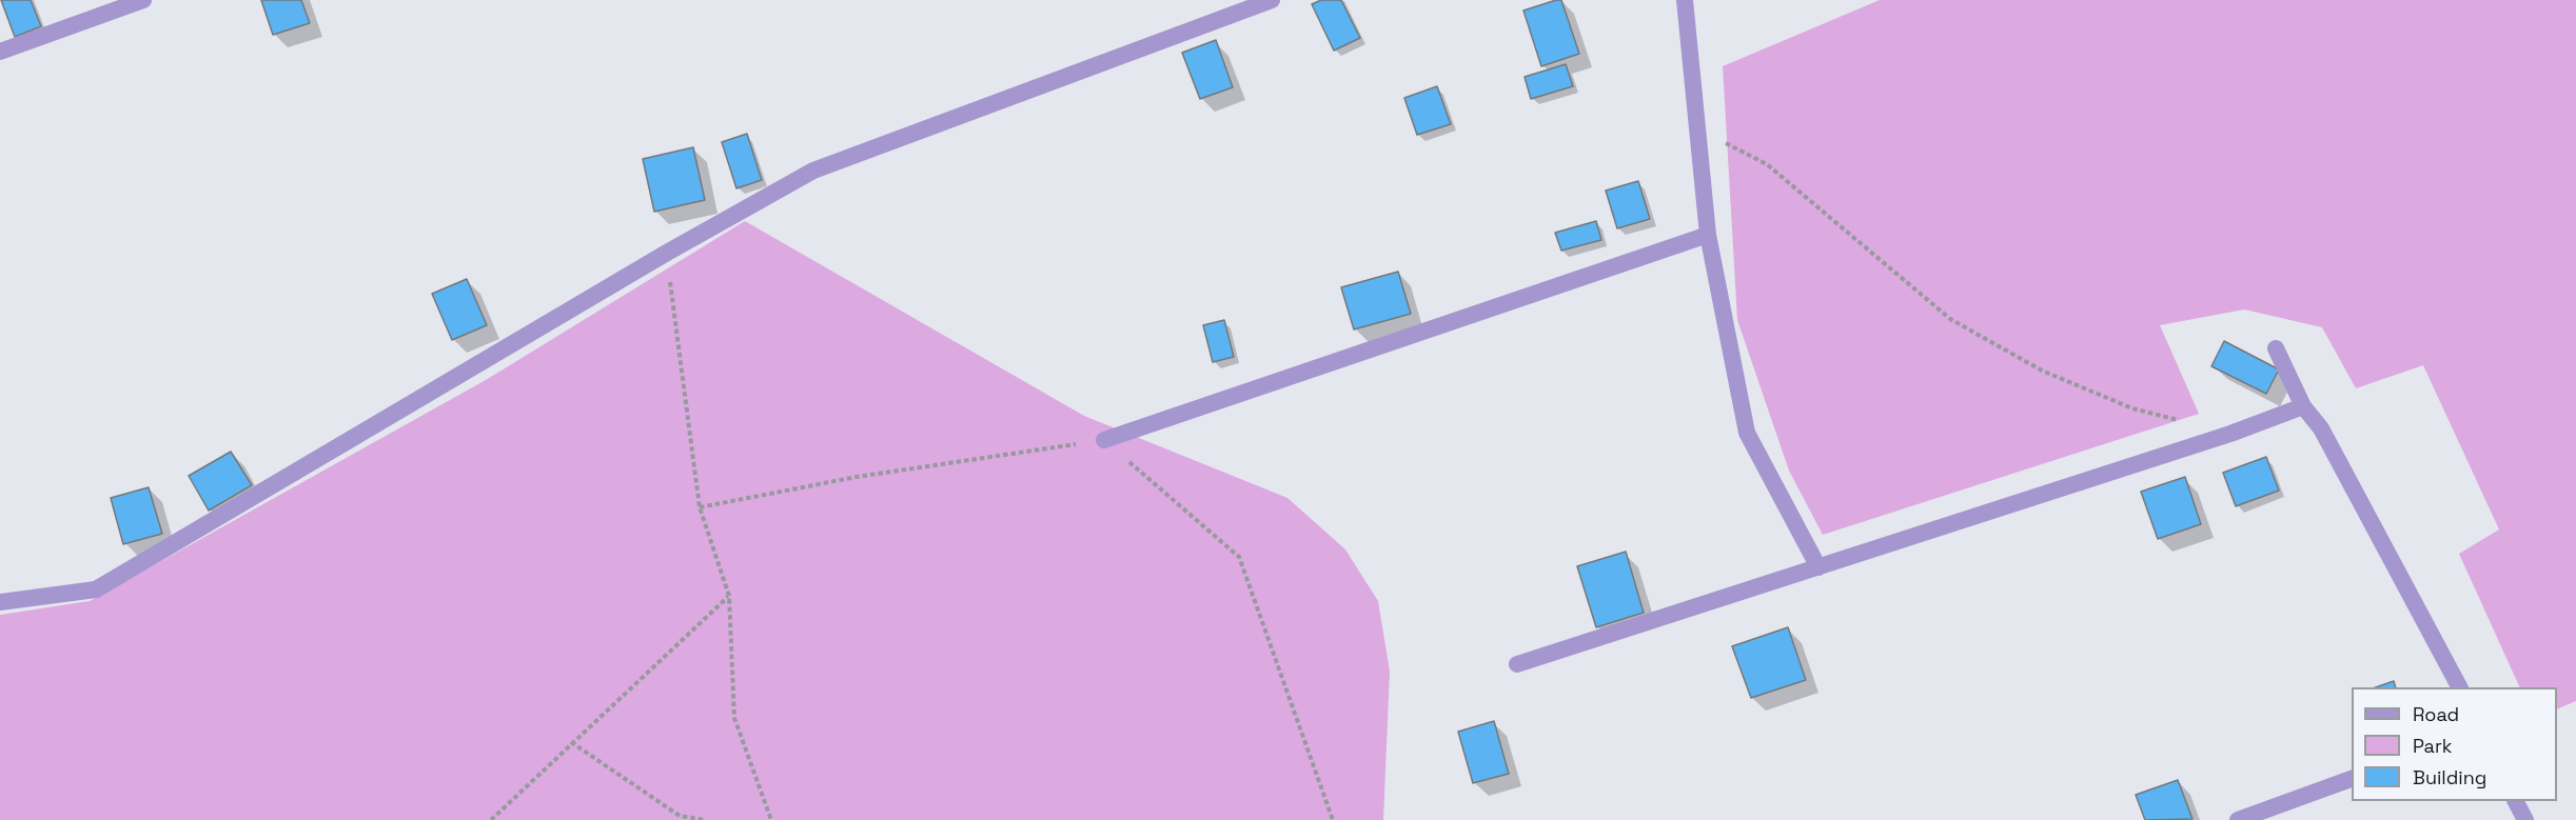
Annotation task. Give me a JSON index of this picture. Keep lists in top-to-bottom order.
{
  "legend": ["Road", "Park", "Building"]
}
